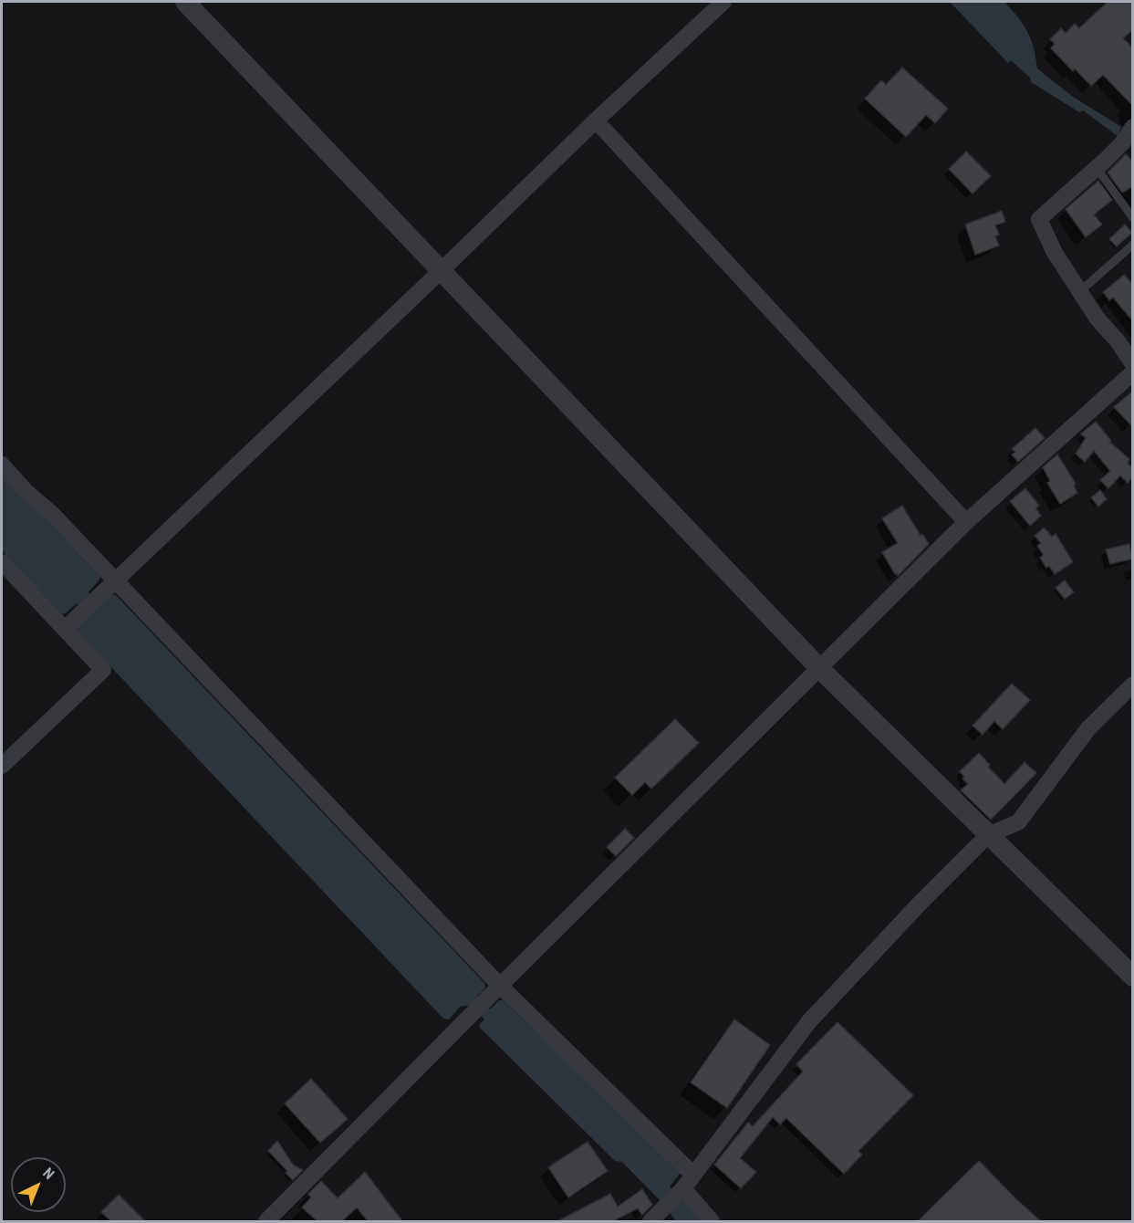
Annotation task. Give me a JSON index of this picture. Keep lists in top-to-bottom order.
{
  "north": "top right"
}
